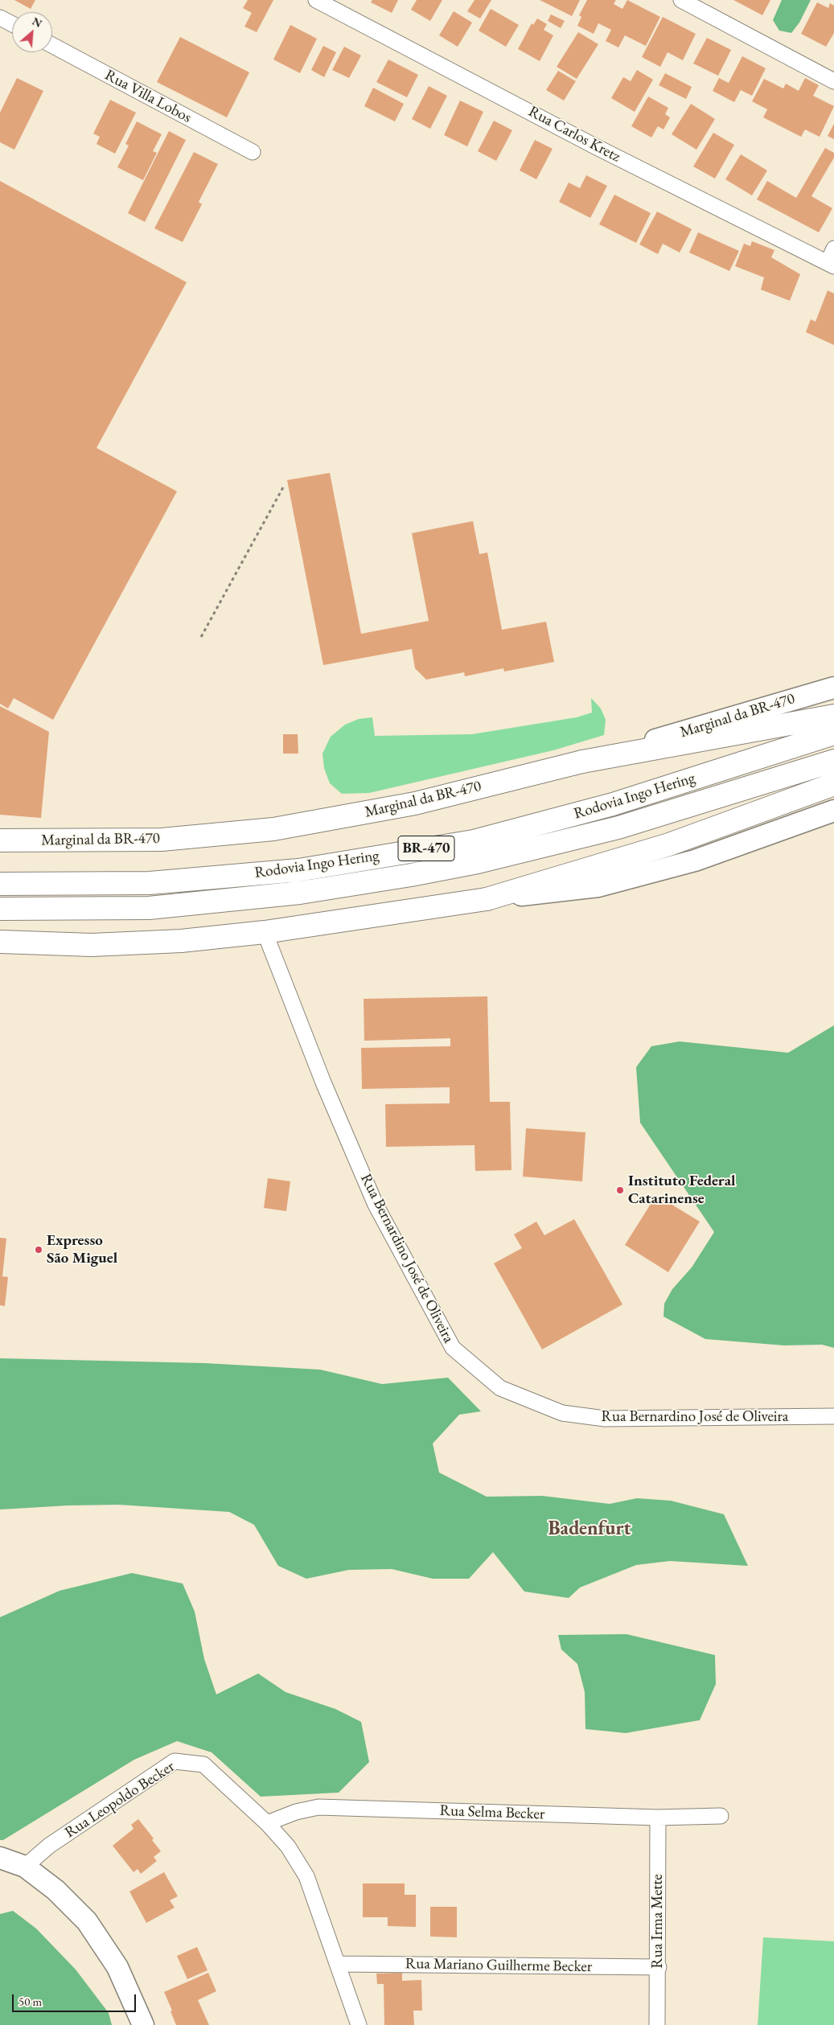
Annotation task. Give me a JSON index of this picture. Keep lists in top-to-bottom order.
{
  "streets": {
    "main road": ["Marginal da BR-470", "Rodovia Ingo Hering", "BR-470"],
    "street": [
      "Rua Villa Lobos",
      "Rua Carlos Kretz",
      "Rua Bernardino José de Oliveira",
      "Rua Leopoldo Becker",
      "Rua Selma Becker",
      "Rua Irma Mette",
      "Rua Mariano Guilherme Becker"
    ]
  },
  "crossings": [
    ["Rua Leopoldo Becker", "Rua Selma Becker"],
    ["Rua Leopoldo Becker", "Rua Mariano Guilherme Becker"],
    ["Rua Selma Becker", "Rua Irma Mette"],
    ["Rua Irma Mette", "Rua Mariano Guilherme Becker"]
  ],
  "districts": ["Badenfurt"],
  "places": ["Instituto Federal Catarinense", "Expresso São Miguel"],
  "scale_bar": "50 m",
  "north": "top right"
}
